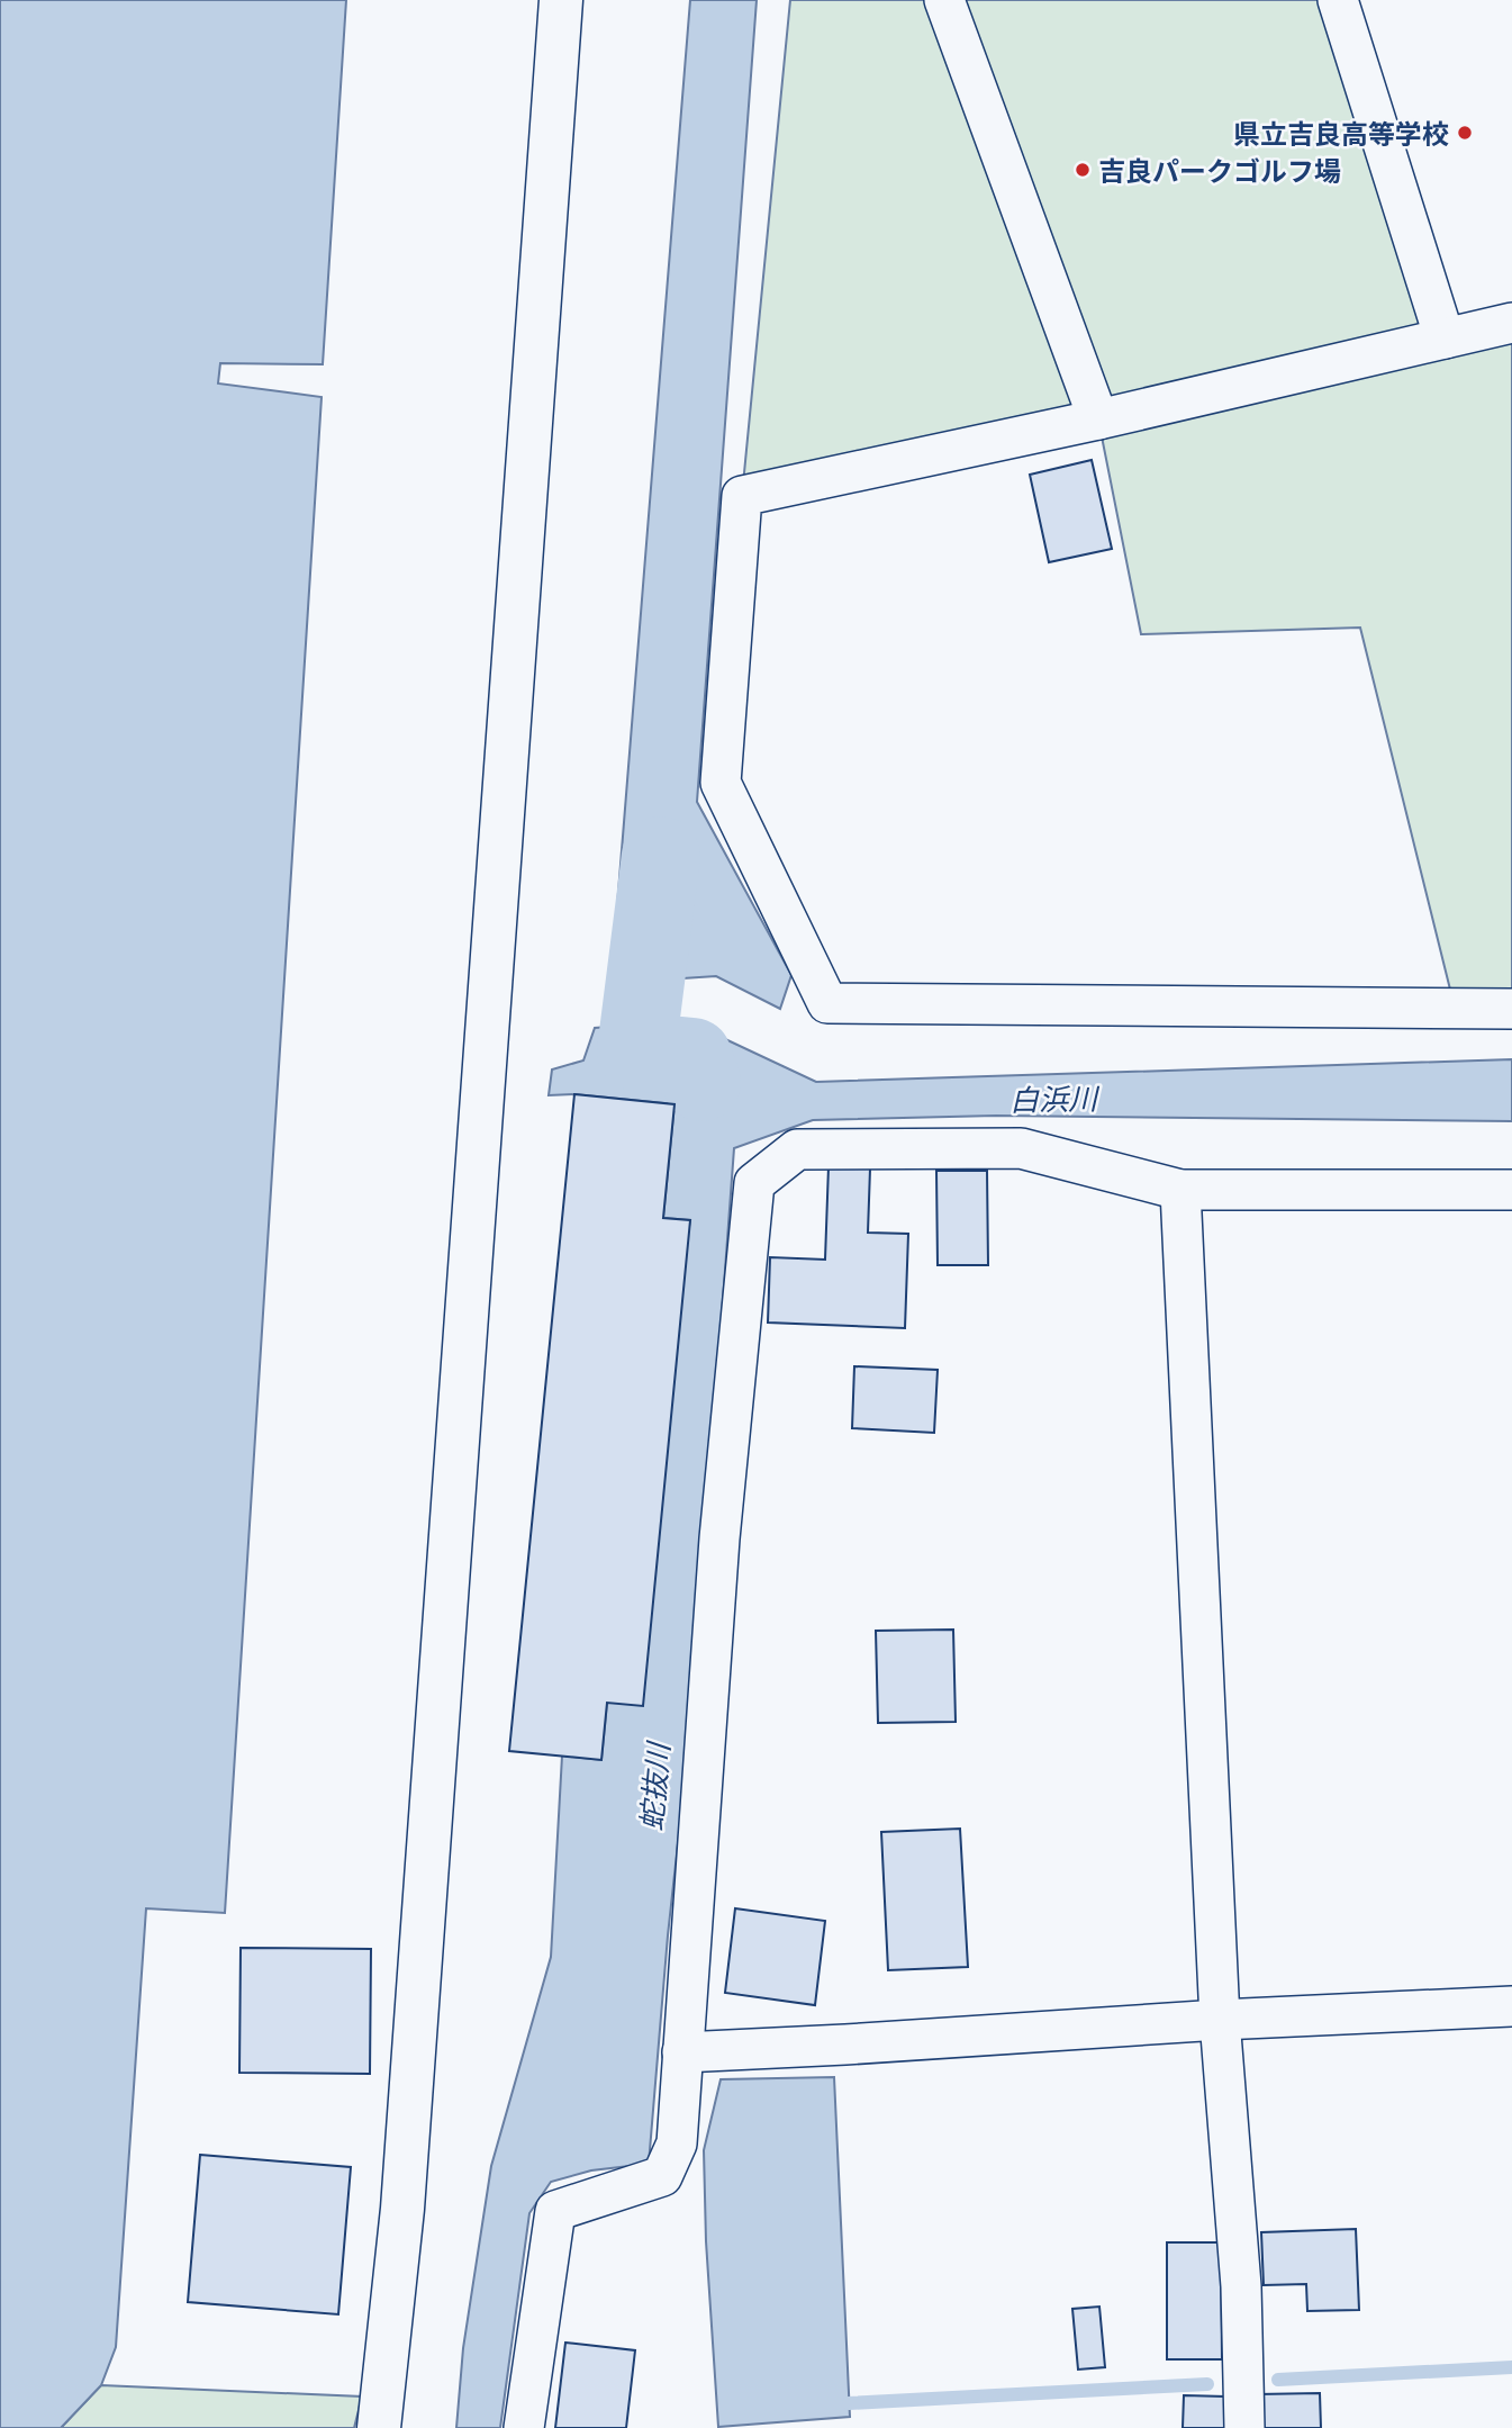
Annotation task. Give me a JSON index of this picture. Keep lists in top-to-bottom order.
{
  "water": ["白浜川", "蛇抜川"],
  "places": ["県立吉良高等学校", "吉良パークゴルフ場"]
}
